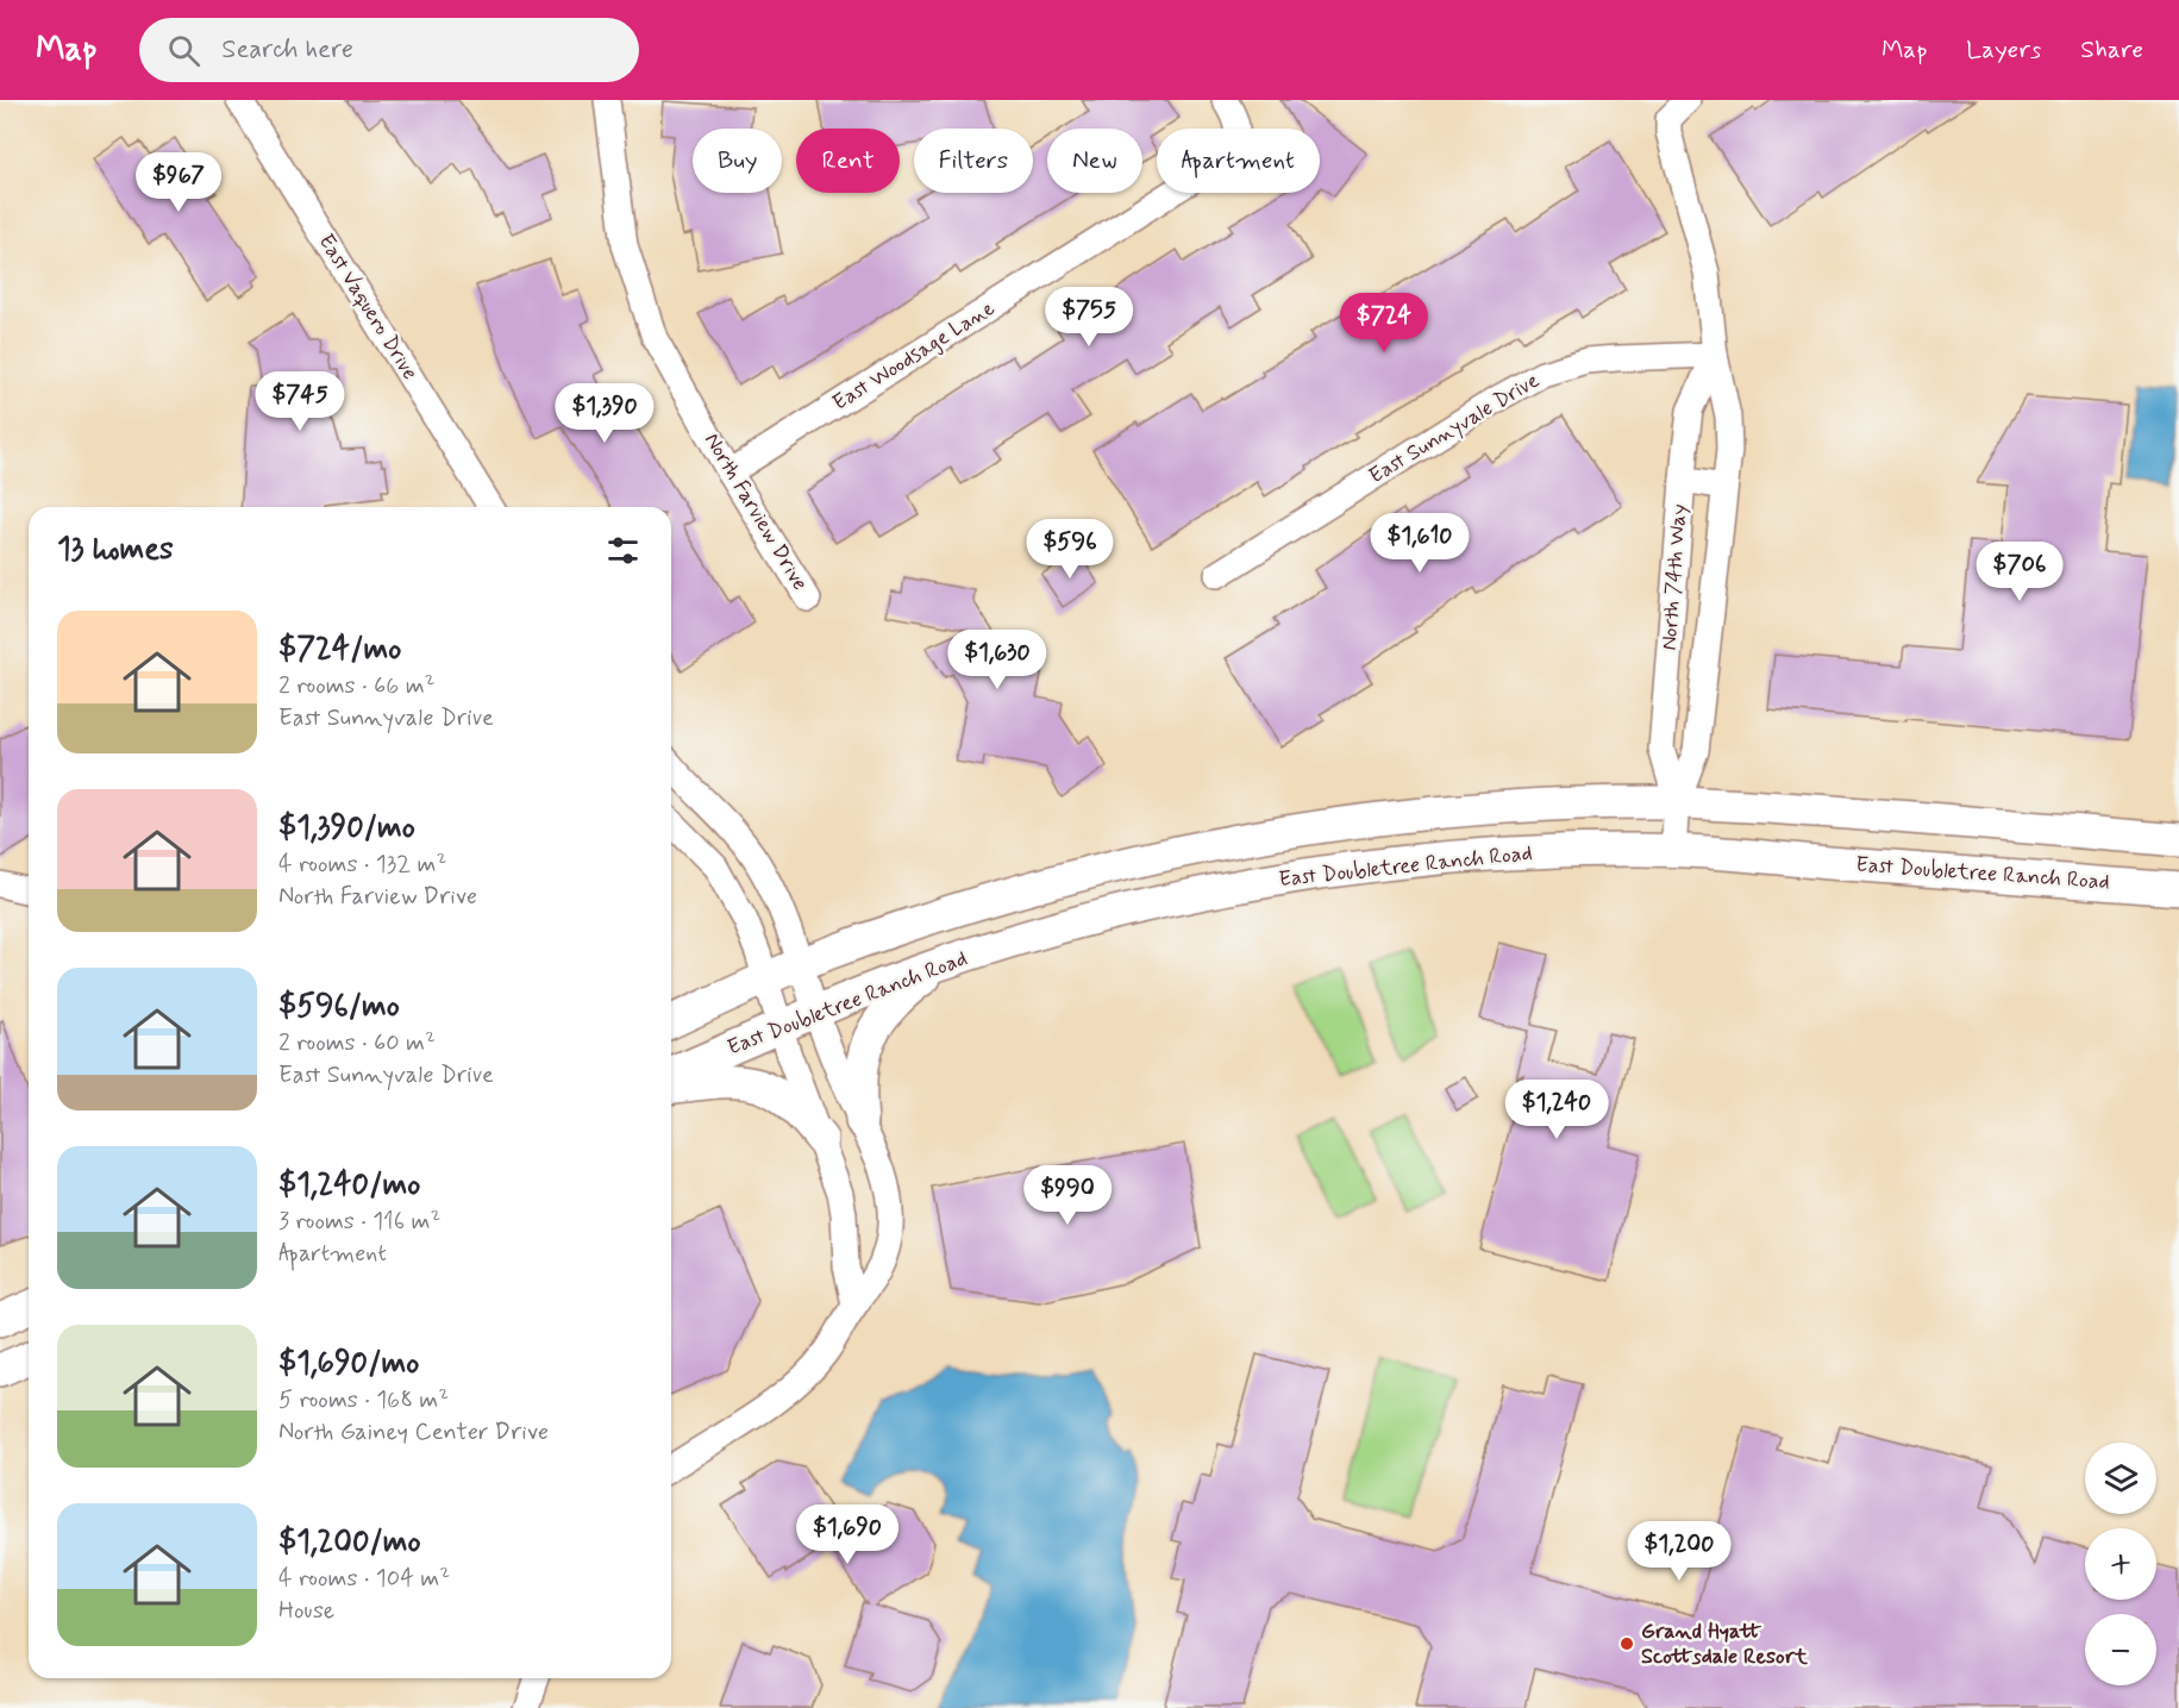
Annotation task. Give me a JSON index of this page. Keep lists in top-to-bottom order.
{
  "streets": {
    "main road": ["East Doubletree Ranch Road"],
    "street": [
      "East Vaquero Drive",
      "East Woodsage Lane",
      "East Sunnyvale Drive",
      "North Farview Drive",
      "North 74th Way"
    ]
  },
  "crossings": [
    ["East Woodsage Lane", "North Farview Drive"],
    ["East Sunnyvale Drive", "North 74th Way"],
    ["North 74th Way", "East Doubletree Ranch Road"]
  ],
  "places": ["Grand Hyatt Scottsdale Resort"],
  "page": {
    "header": "Map",
    "search": "Search here",
    "nav": ["Map", "Layers", "Share"],
    "chip": [
      "Buy",
      "Rent",
      "Filters",
      "New",
      "Apartment"
    ],
    "price": [
      "$967",
      "$755",
      "$724",
      "$745",
      "$1,390",
      "$1,610",
      "$596",
      "$706",
      "$1,630",
      "$1,240",
      "$990",
      "$1,690",
      "$1,200"
    ],
    "heading": "13 homes",
    "list": [
      {
        "name": "$724/mo",
        "note": "2 rooms · 66 m² · East Sunnyvale Drive"
      },
      {
        "name": "$1,390/mo",
        "note": "4 rooms · 132 m² · North Farview Drive"
      },
      {
        "name": "$596/mo",
        "note": "2 rooms · 60 m² · East Sunnyvale Drive"
      },
      {
        "name": "$1,240/mo",
        "note": "3 rooms · 116 m² · Apartment"
      },
      {
        "name": "$1,690/mo",
        "note": "5 rooms · 168 m² · North Gainey Center Drive"
      },
      {
        "name": "$1,200/mo",
        "note": "4 rooms · 104 m² · House"
      }
    ],
    "map_buttons": ["+", "−"]
  }
}
